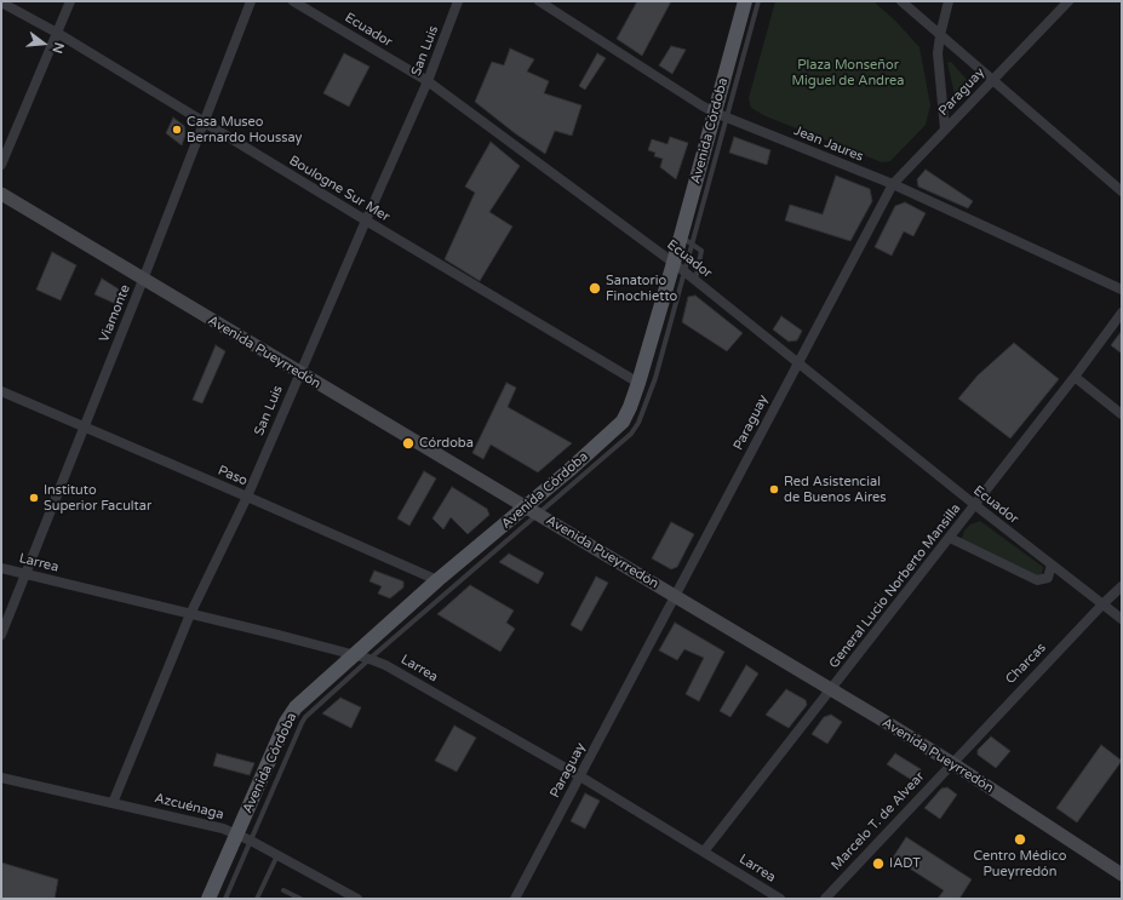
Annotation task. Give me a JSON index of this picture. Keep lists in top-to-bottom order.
{
  "streets": {
    "main road": ["Avenida Córdoba", "Avenida Pueyrredón"],
    "street": [
      "Ecuador",
      "San Luis",
      "Paraguay",
      "Jean Jaures",
      "Boulogne Sur Mer",
      "Viamonte",
      "Paso",
      "Larrea",
      "General Lucio Norberto Mansilla",
      "Charcas",
      "Azcuénaga",
      "Marcelo T. de Alvear"
    ]
  },
  "crossings": [
    ["Ecuador", "San Luis"],
    ["Ecuador", "Paraguay"],
    ["Ecuador", "Avenida Córdoba"],
    ["Ecuador", "General Lucio Norberto Mansilla"],
    ["Ecuador", "Charcas"],
    ["San Luis", "Boulogne Sur Mer"],
    ["San Luis", "Avenida Pueyrredón"],
    ["San Luis", "Paso"],
    ["San Luis", "Larrea"],
    ["San Luis", "Azcuénaga"],
    ["Paraguay", "Jean Jaures"],
    ["Paraguay", "Avenida Pueyrredón"],
    ["Paraguay", "Larrea"],
    ["Avenida Córdoba", "Jean Jaures"],
    ["Avenida Córdoba", "Boulogne Sur Mer"],
    ["Avenida Córdoba", "Avenida Pueyrredón"],
    ["Avenida Córdoba", "Paso"],
    ["Avenida Córdoba", "Larrea"],
    ["Avenida Córdoba", "Azcuénaga"],
    ["Boulogne Sur Mer", "Viamonte"],
    ["Viamonte", "Avenida Pueyrredón"],
    ["Viamonte", "Paso"],
    ["Viamonte", "Larrea"],
    ["Avenida Pueyrredón", "General Lucio Norberto Mansilla"],
    ["Avenida Pueyrredón", "Charcas"],
    ["Avenida Pueyrredón", "Marcelo T. de Alvear"],
    ["Larrea", "General Lucio Norberto Mansilla"],
    ["Charcas", "Marcelo T. de Alvear"]
  ],
  "parks": ["Plaza Monseñor Miguel de Andrea"],
  "places": [
    "Casa Museo Bernardo Houssay",
    "Sanatorio Finochietto",
    "Córdoba",
    "Red Asistencial de Buenos Aires",
    "Instituto Superior Facultar",
    "Centro Médico Pueyrredón",
    "IADT"
  ],
  "north": "right"
}
